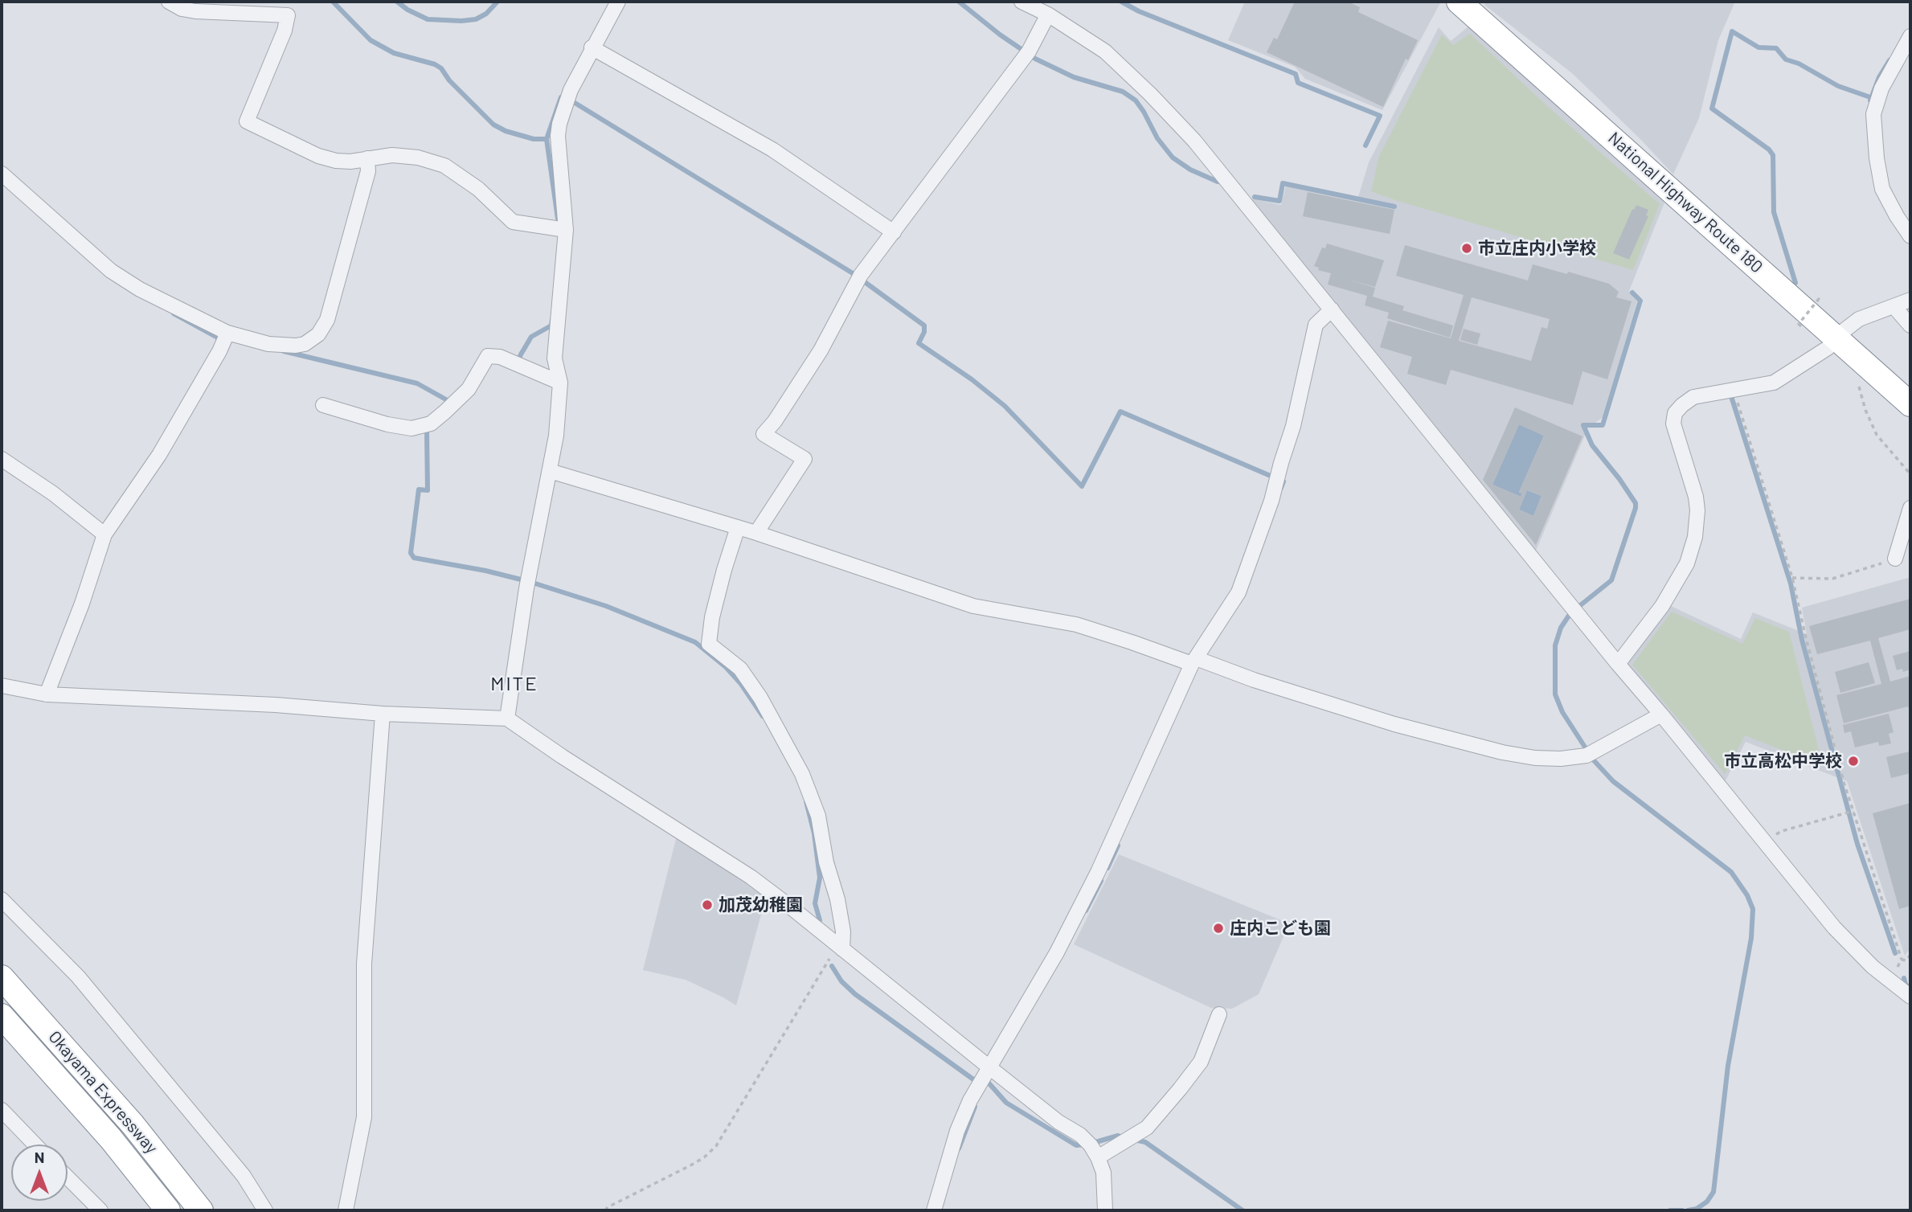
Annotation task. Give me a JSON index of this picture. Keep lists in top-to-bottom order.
{
  "streets": {
    "highway": ["National Highway Route 180", "Okayama Expressway"]
  },
  "districts": ["MITE"],
  "places": [
    "市立庄内小学校",
    "市立高松中学校",
    "加茂幼稚園",
    "庄内こども園"
  ],
  "north": "top"
}
